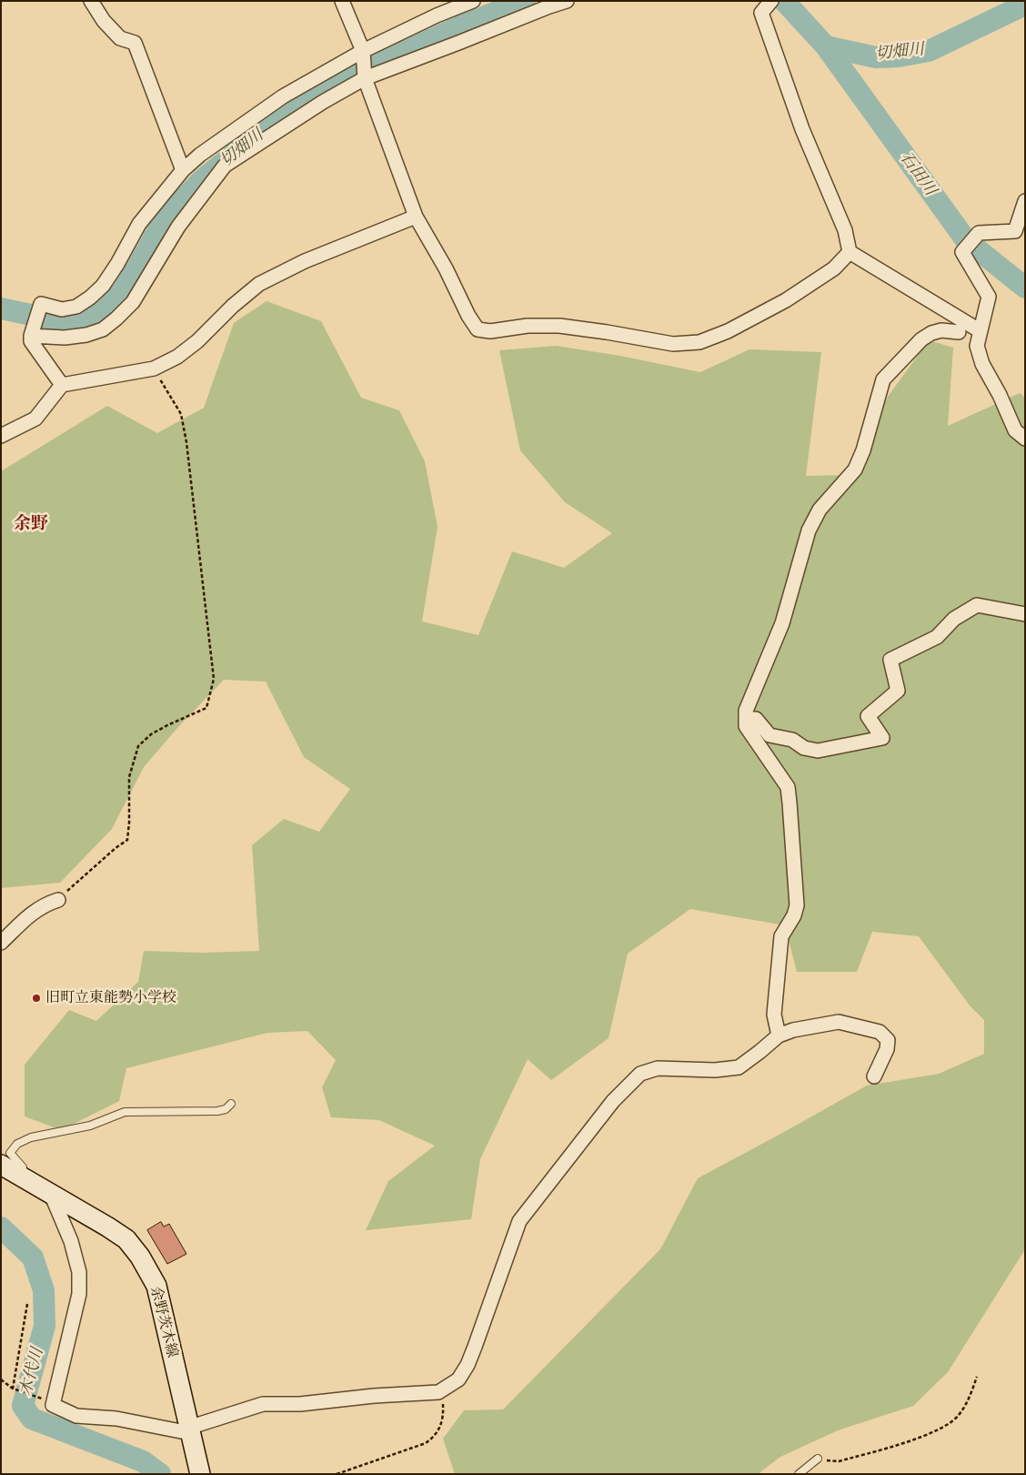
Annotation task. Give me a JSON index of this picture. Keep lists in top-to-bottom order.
{
  "streets": {
    "main road": ["余野茨木線"]
  },
  "districts": ["余野"],
  "water": ["切畑川", "石田川", "木代川"],
  "places": ["旧町立東能勢小学校"]
}
